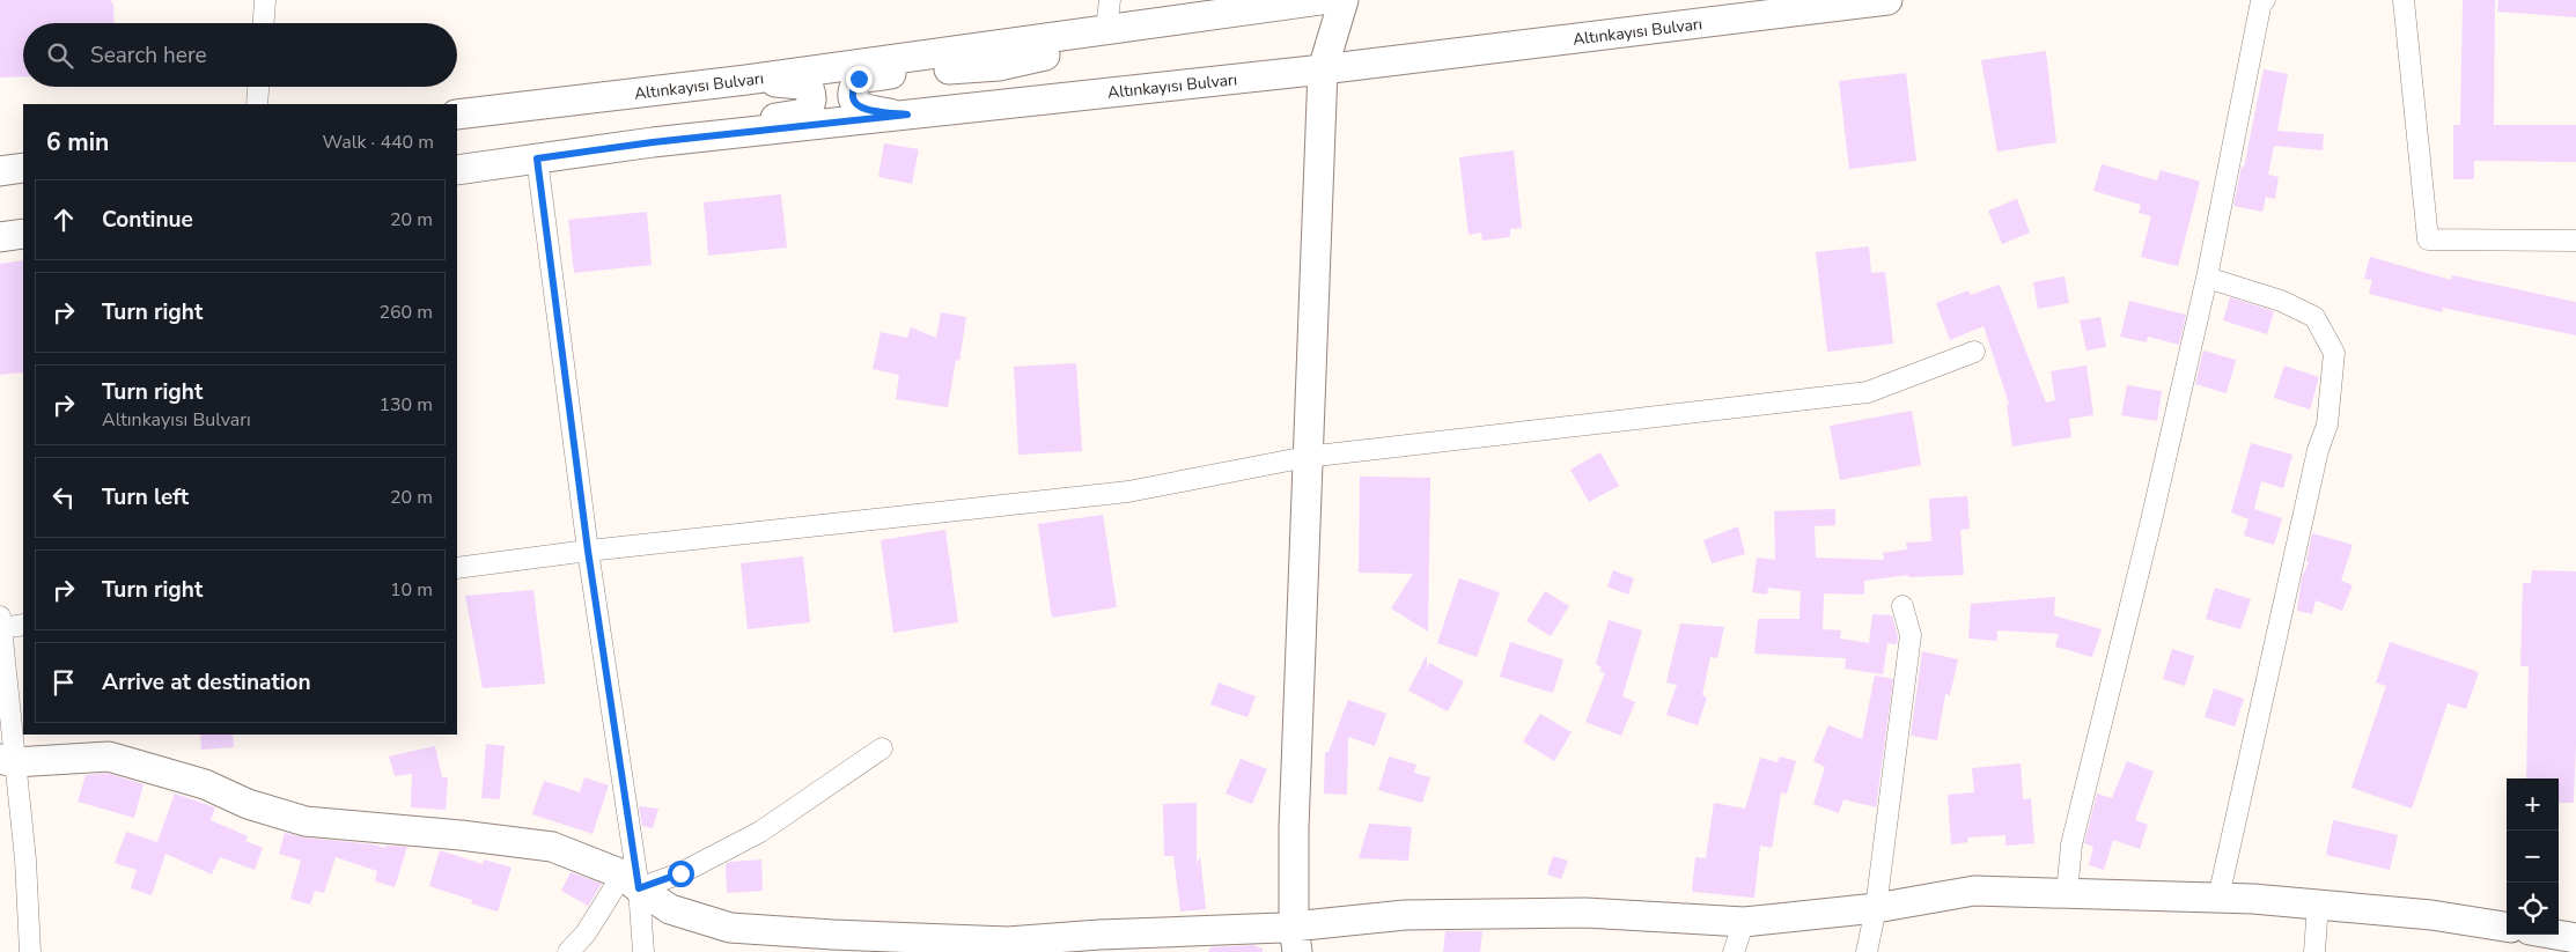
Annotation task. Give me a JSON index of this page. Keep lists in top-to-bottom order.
{
  "streets": {
    "main road": ["Altınkayısı Bulvarı"]
  },
  "page": {
    "search": "Search here",
    "heading": ["6 min", "Walk · 440 m"],
    "list": [
      ["Continue", "20 m"],
      ["Turn right", "260 m"],
      ["Turn right", "Altınkayısı Bulvarı", "130 m"],
      ["Turn left", "20 m"],
      ["Turn right", "10 m"],
      "Arrive at destination"
    ],
    "map_buttons": ["+", "−"]
  }
}
